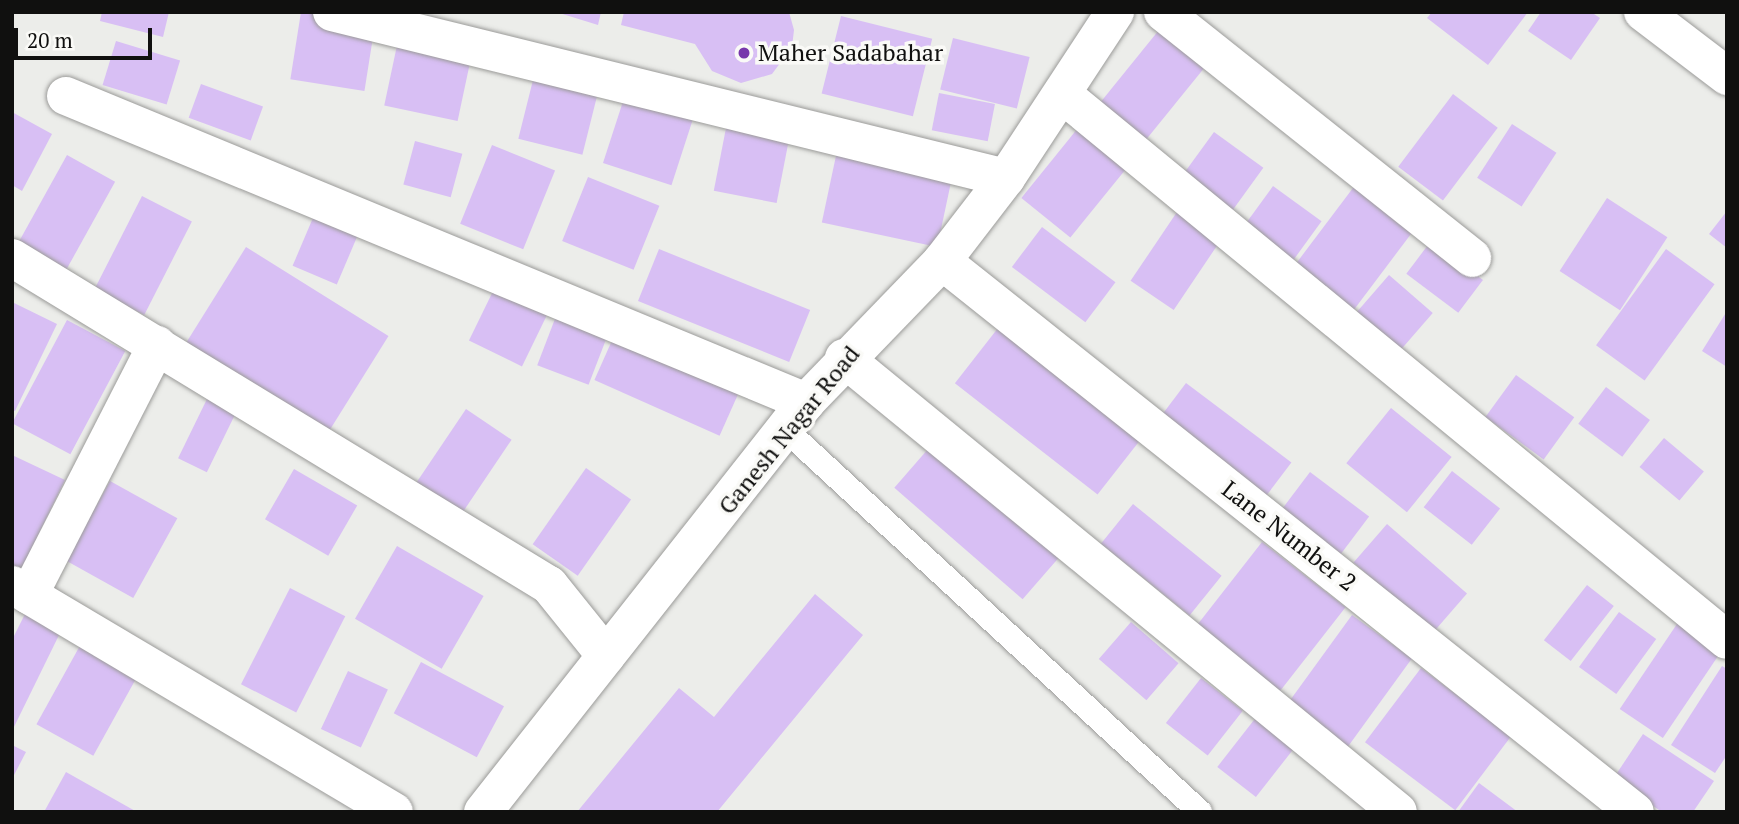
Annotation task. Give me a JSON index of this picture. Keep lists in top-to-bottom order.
{
  "streets": {
    "street": ["Ganesh Nagar Road", "Lane Number 2"]
  },
  "crossings": [
    ["Ganesh Nagar Road", "Lane Number 2"]
  ],
  "places": ["Maher Sadabahar"],
  "scale_bar": "20 m"
}
